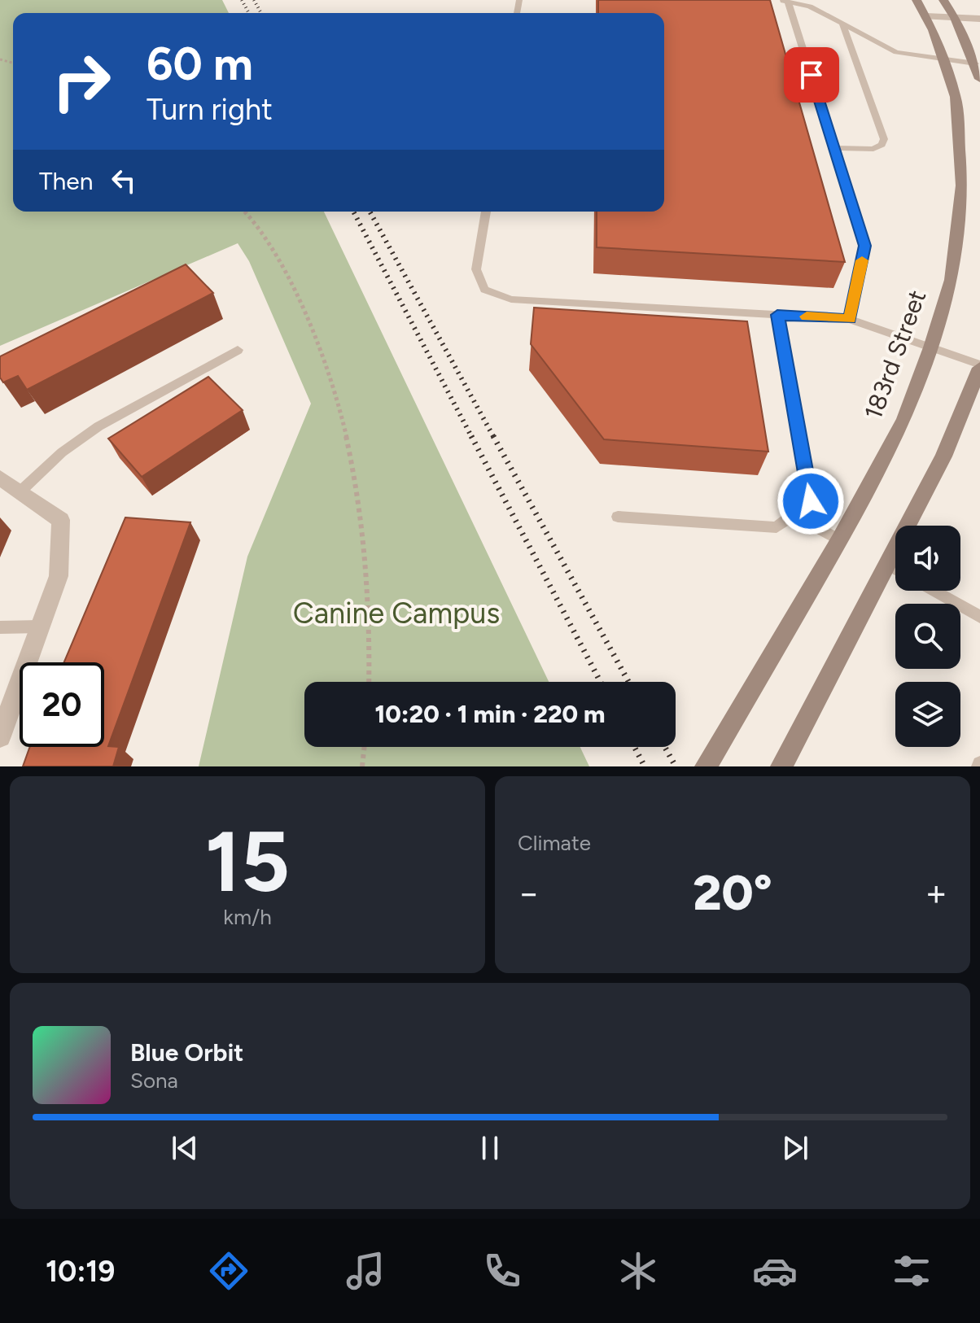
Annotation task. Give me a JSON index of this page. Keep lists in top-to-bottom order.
{
  "streets": {
    "street": ["183rd Street"]
  },
  "parks": ["Canine Campus"],
  "page": {
    "turn": ["60 m", "Turn right"],
    "then": "Then",
    "limit": "20",
    "trip": "10:20 · 1 min · 220 m",
    "tile": [
      ["15", "km/h"],
      "Climate"
    ],
    "heat": ["−", "20°", "+"],
    "song": ["Blue Orbit", "Sona"],
    "tabs": "10:19"
  }
}
